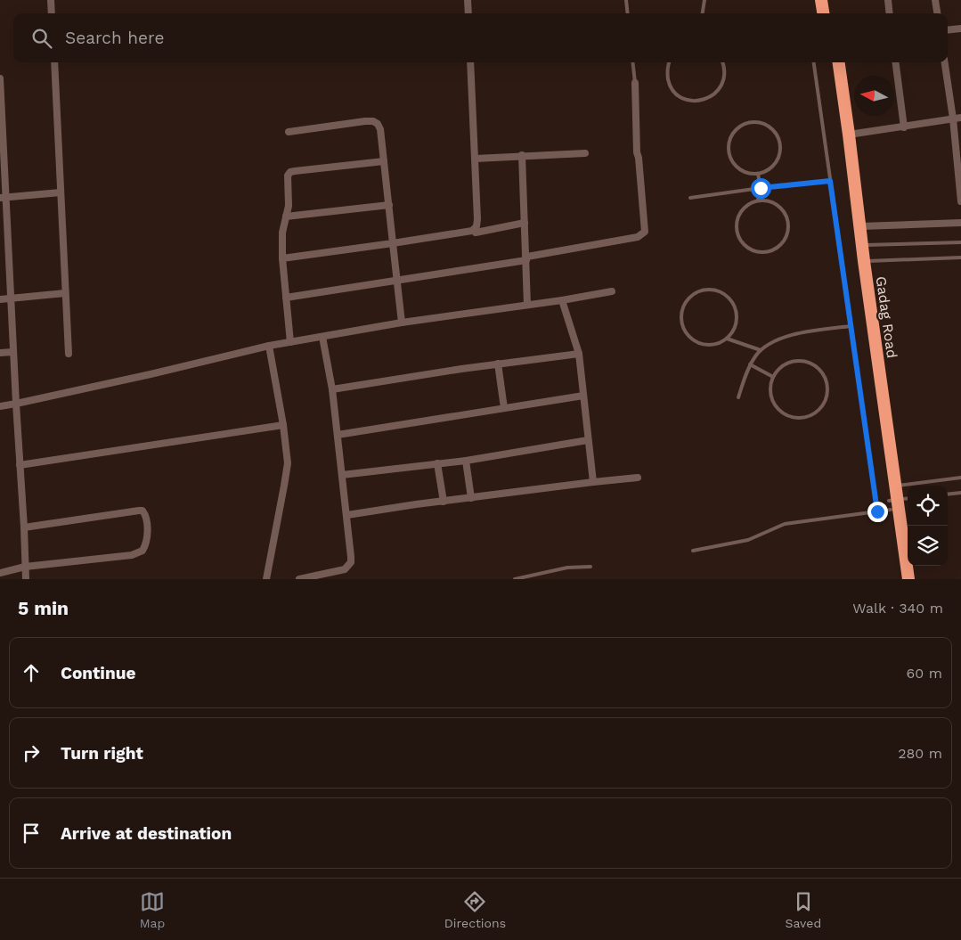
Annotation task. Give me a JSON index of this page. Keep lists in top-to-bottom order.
{
  "streets": {
    "highway": ["Gadag Road"]
  },
  "north": "left",
  "page": {
    "search": "Search here",
    "heading": ["5 min", "Walk · 340 m"],
    "list": [
      ["Continue", "60 m"],
      ["Turn right", "280 m"],
      "Arrive at destination"
    ],
    "nav": ["Map", "Directions", "Saved"]
  }
}
